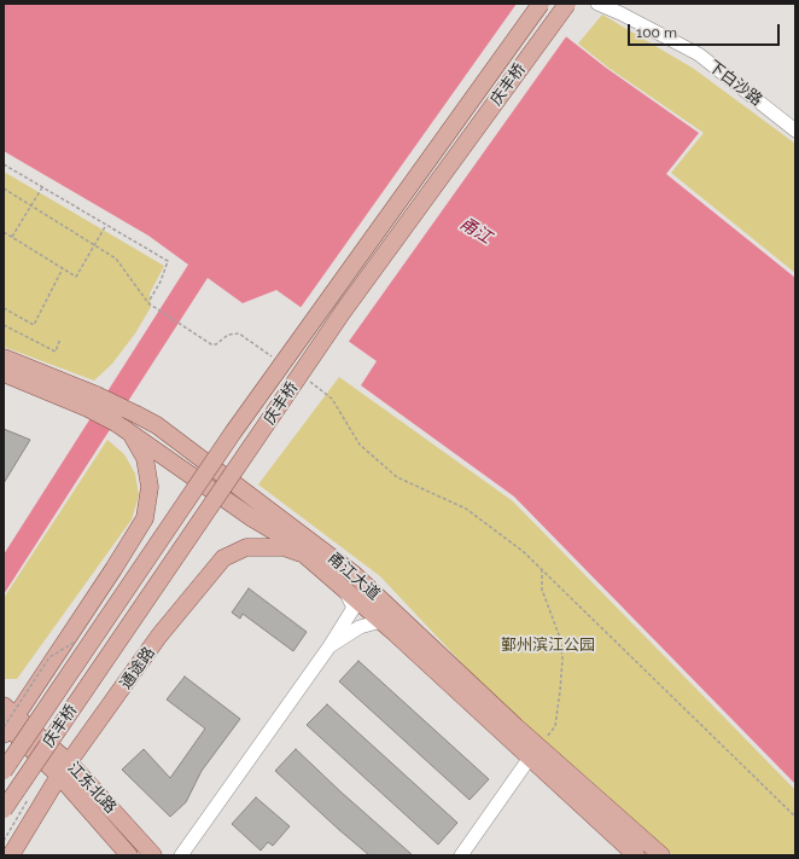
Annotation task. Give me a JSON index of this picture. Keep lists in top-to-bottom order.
{
  "streets": {
    "main road": [
      "庆丰桥",
      "甬江大道",
      "通途路",
      "江东北路"
    ],
    "street": ["下白沙路"]
  },
  "crossings": [
    ["甬江大道", "通途路"],
    ["通途路", "江东北路"]
  ],
  "water": ["甬江"],
  "parks": ["鄞州滨江公园"],
  "scale_bar": "100 m"
}
